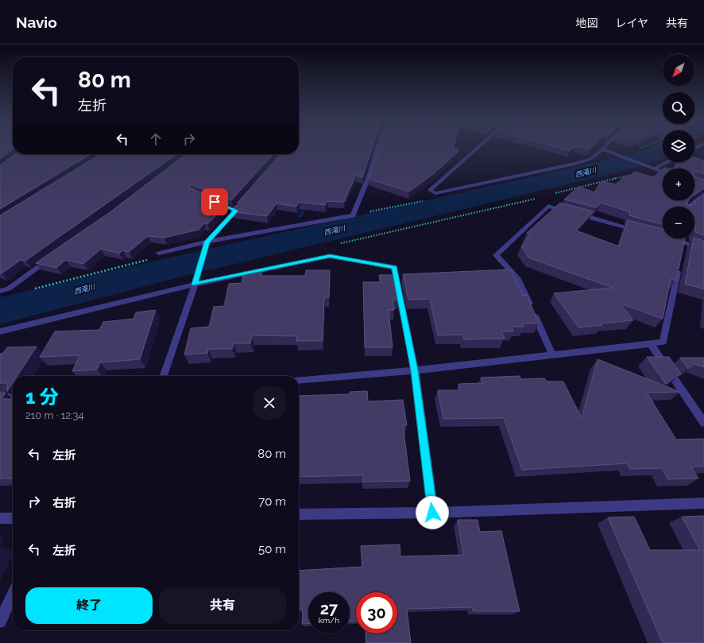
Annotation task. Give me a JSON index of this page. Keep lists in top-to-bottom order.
{
  "water": ["西滝川"],
  "north": "bottom left",
  "page": {
    "header": "Navio",
    "nav": ["地図", "レイヤ", "共有"],
    "map_buttons": ["+", "−"],
    "turn": ["80 m", "左折"],
    "heading": ["1 分", "210 m · 12:34"],
    "list": [
      {
        "name": "左折",
        "value": "80 m"
      },
      {
        "name": "右折",
        "value": "70 m"
      },
      {
        "name": "左折",
        "value": "50 m"
      }
    ],
    "buttons": ["終了", "共有"],
    "speed": "27 km/h",
    "limit": "30"
  }
}
